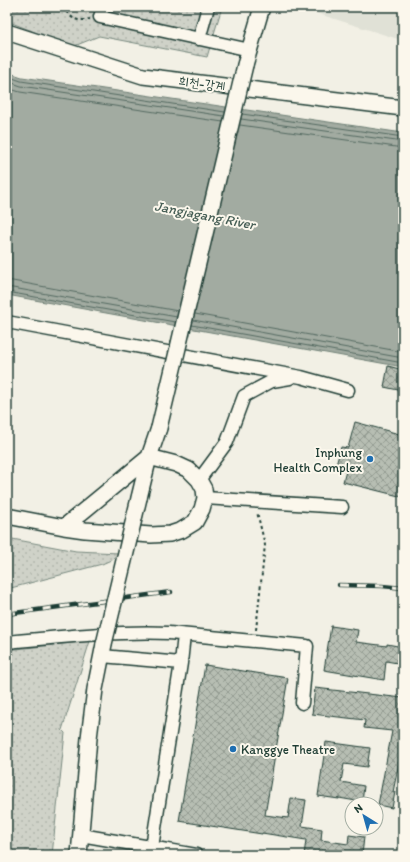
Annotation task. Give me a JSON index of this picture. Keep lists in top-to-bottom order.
{
  "streets": {
    "main road": ["희천-강계"]
  },
  "water": ["Jangjagang River"],
  "places": ["Inphung Health Complex", "Kanggye Theatre"],
  "north": "top left"
}
